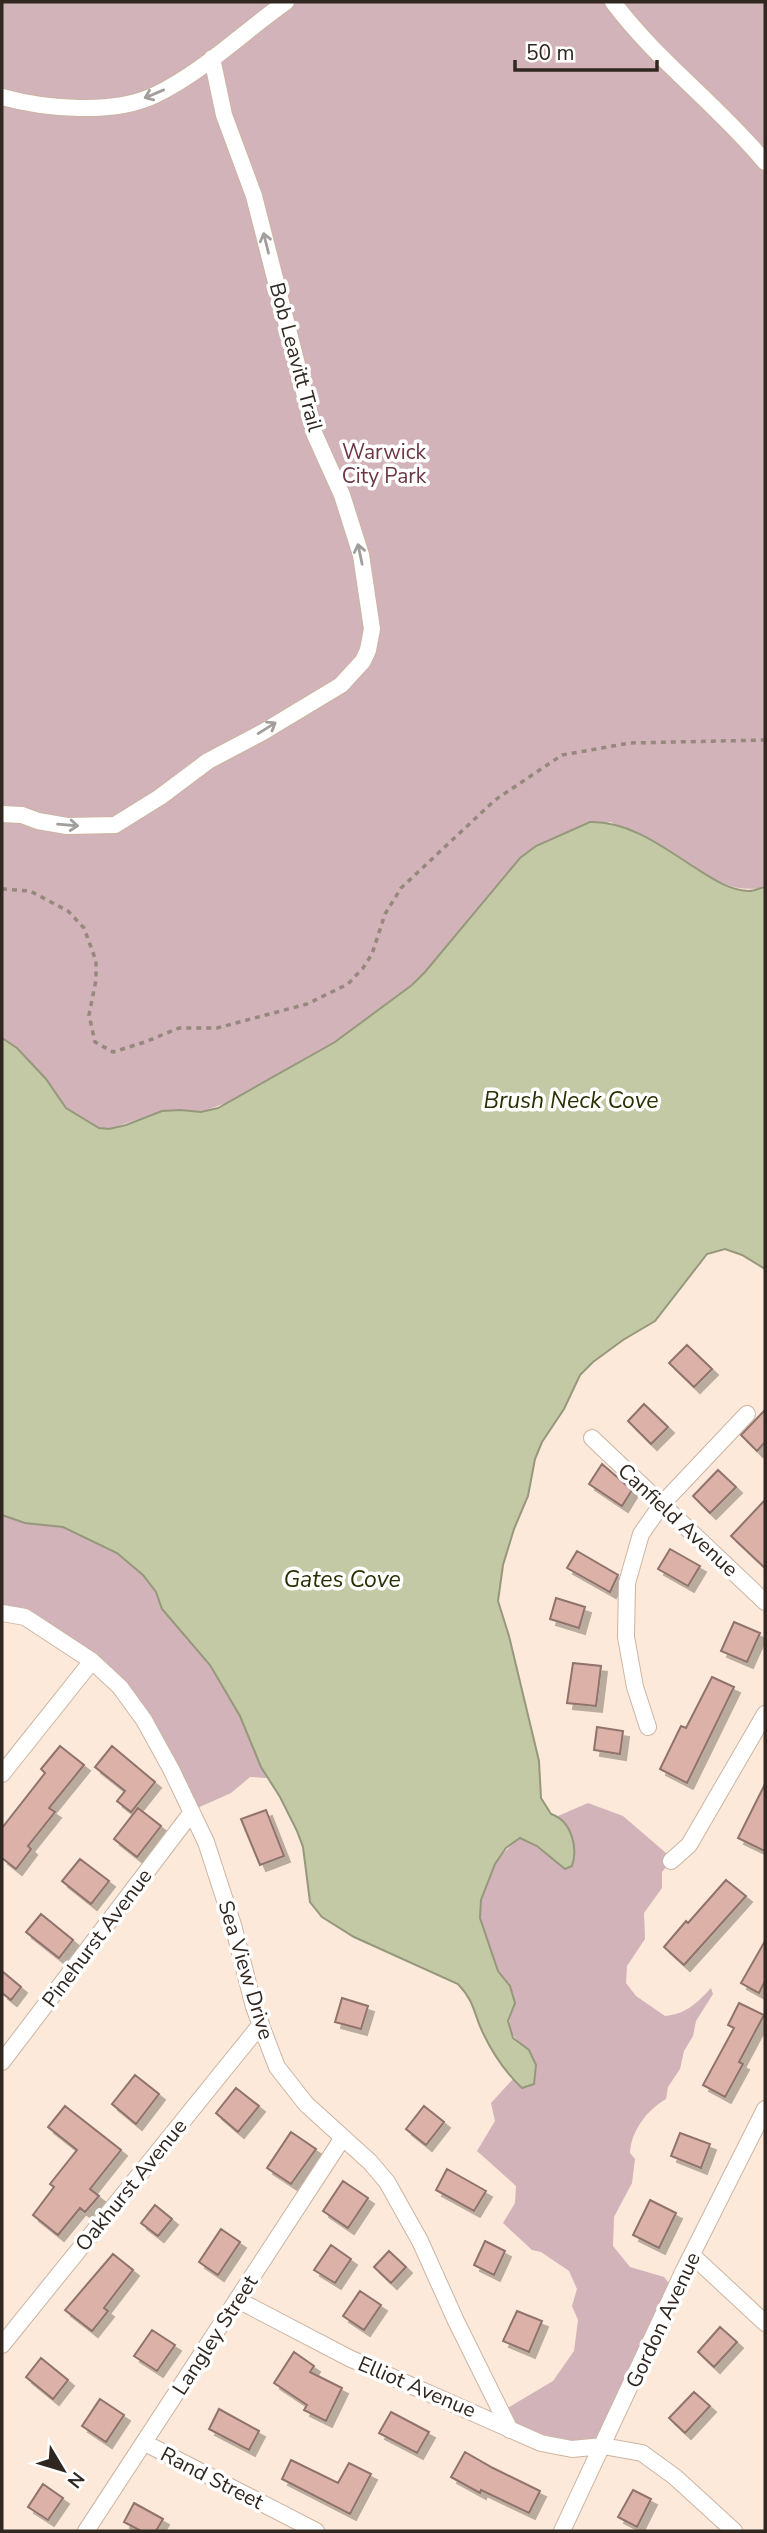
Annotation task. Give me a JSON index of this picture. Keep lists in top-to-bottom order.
{
  "streets": {
    "street": [
      "Bob Leavitt Trail",
      "Canfield Avenue",
      "Pinehurst Avenue",
      "Sea View Drive",
      "Oakhurst Avenue",
      "Gordon Avenue",
      "Langley Street",
      "Elliot Avenue",
      "Rand Street"
    ]
  },
  "crossings": [
    ["Pinehurst Avenue", "Sea View Drive"],
    ["Sea View Drive", "Oakhurst Avenue"],
    ["Sea View Drive", "Langley Street"],
    ["Sea View Drive", "Elliot Avenue"],
    ["Gordon Avenue", "Elliot Avenue"],
    ["Langley Street", "Elliot Avenue"],
    ["Langley Street", "Rand Street"]
  ],
  "water": ["Brush Neck Cove", "Gates Cove"],
  "parks": ["Warwick City Park"],
  "scale_bar": "50 m",
  "north": "bottom right"
}
